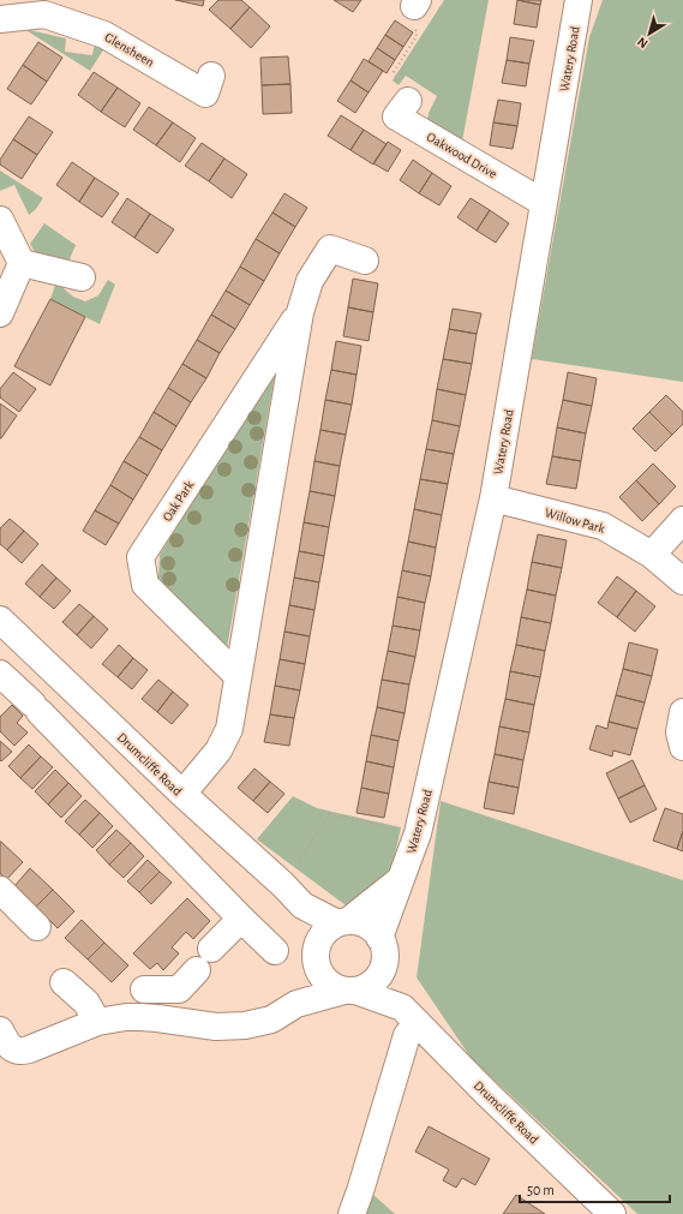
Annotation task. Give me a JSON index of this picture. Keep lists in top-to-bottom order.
{
  "streets": {
    "street": [
      "Glensheen",
      "Watery Road",
      "Oakwood Drive",
      "Oak Park",
      "Willow Park",
      "Drumcliffe Road"
    ]
  },
  "crossings": [
    ["Watery Road", "Oakwood Drive"],
    ["Watery Road", "Willow Park"],
    ["Watery Road", "Drumcliffe Road"],
    ["Oak Park", "Drumcliffe Road"]
  ],
  "scale_bar": "50 m",
  "north": "bottom left"
}
